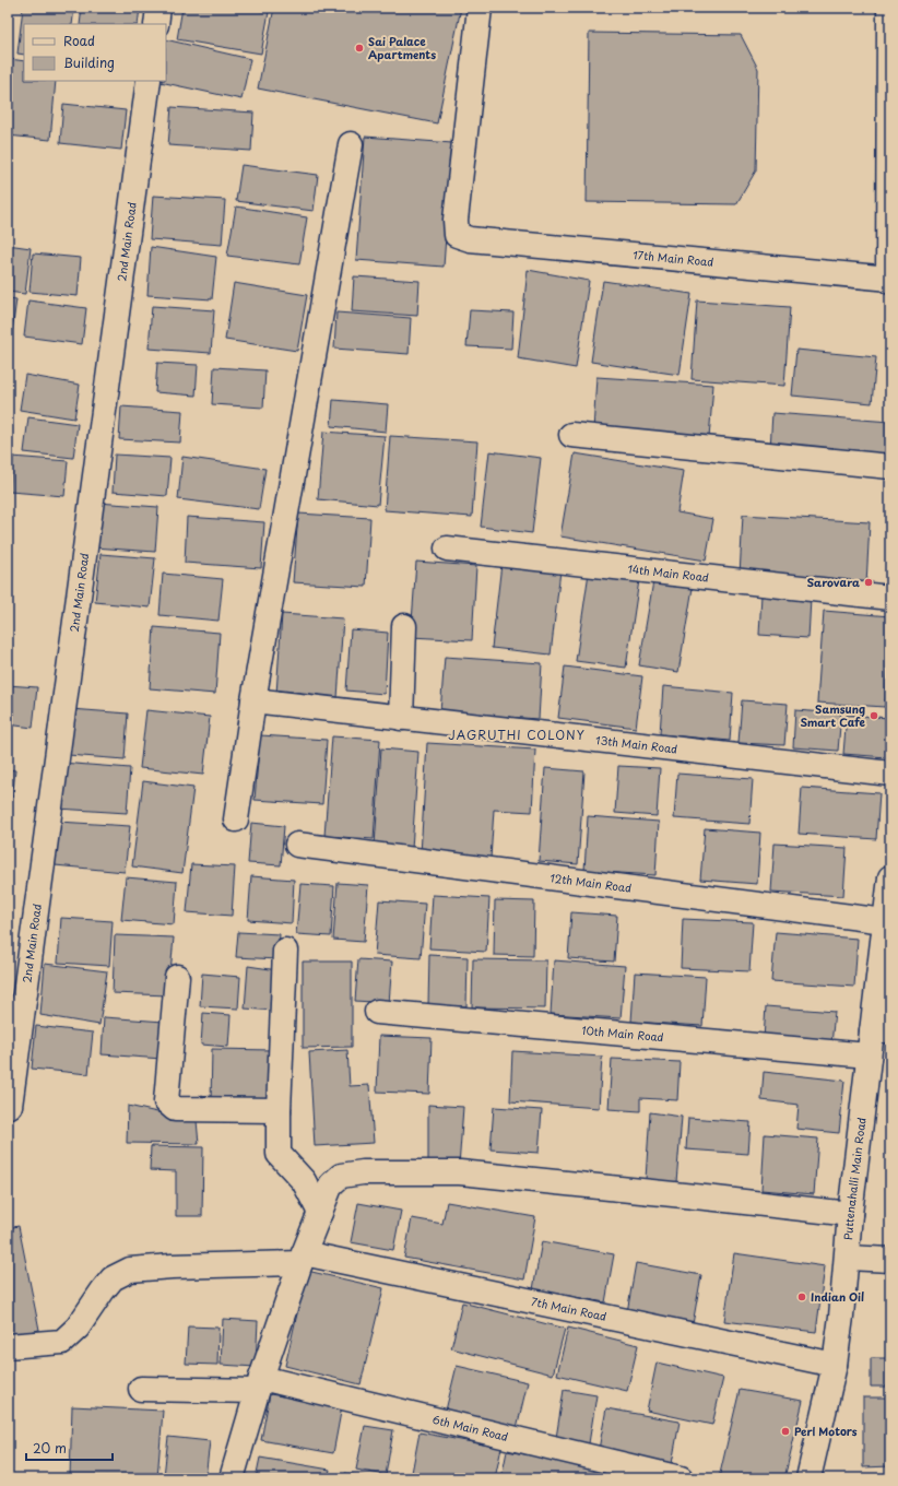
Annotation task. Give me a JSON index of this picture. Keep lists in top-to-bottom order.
{
  "streets": {
    "street": [
      "2nd Main Road",
      "17th Main Road",
      "14th Main Road",
      "13th Main Road",
      "12th Main Road",
      "10th Main Road",
      "Puttenahalli Main Road",
      "7th Main Road",
      "6th Main Road"
    ]
  },
  "crossings": [
    ["12th Main Road", "Puttenahalli Main Road"],
    ["10th Main Road", "Puttenahalli Main Road"],
    ["Puttenahalli Main Road", "7th Main Road"]
  ],
  "districts": ["JAGRUTHI COLONY"],
  "places": [
    "Sai Palace Apartments",
    "Sarovara",
    "Samsung Smart Cafe",
    "Indian Oil",
    "Perl Motors"
  ],
  "legend": ["Road", "Building"],
  "scale_bar": "20 m"
}
